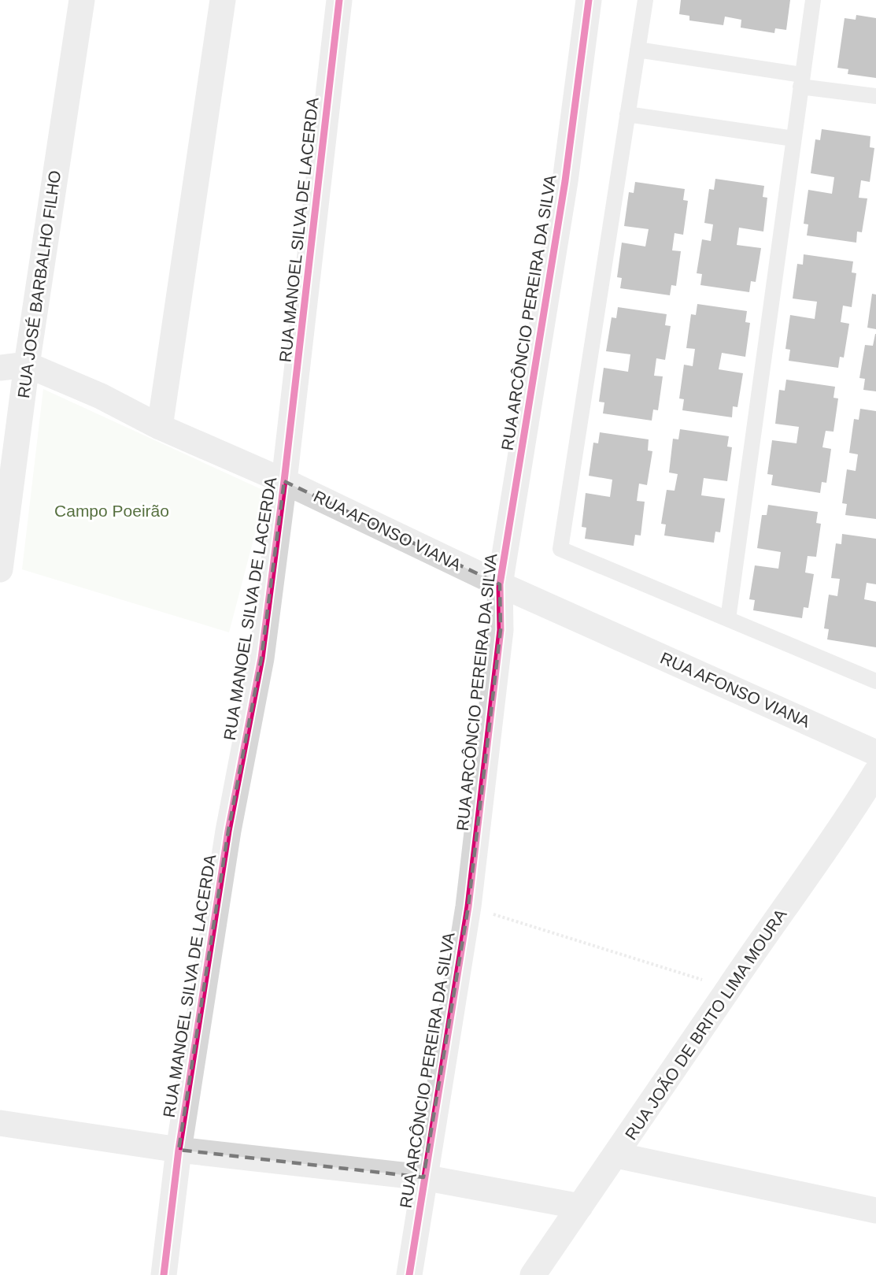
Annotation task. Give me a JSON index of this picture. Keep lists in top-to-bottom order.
{
  "streets": {
    "street": [
      "RUA MANOEL SILVA DE LACERDA",
      "RUA JOSÉ BARBALHO FILHO",
      "RUA ARCÔNCIO PEREIRA DA SILVA",
      "RUA AFONSO VIANA",
      "RUA JOÃO DE BRITO LIMA MOURA"
    ]
  },
  "crossings": [
    ["RUA MANOEL SILVA DE LACERDA", "RUA AFONSO VIANA"],
    ["RUA JOSÉ BARBALHO FILHO", "RUA AFONSO VIANA"],
    ["RUA ARCÔNCIO PEREIRA DA SILVA", "RUA AFONSO VIANA"]
  ],
  "parks": ["Campo Poeirão"]
}
